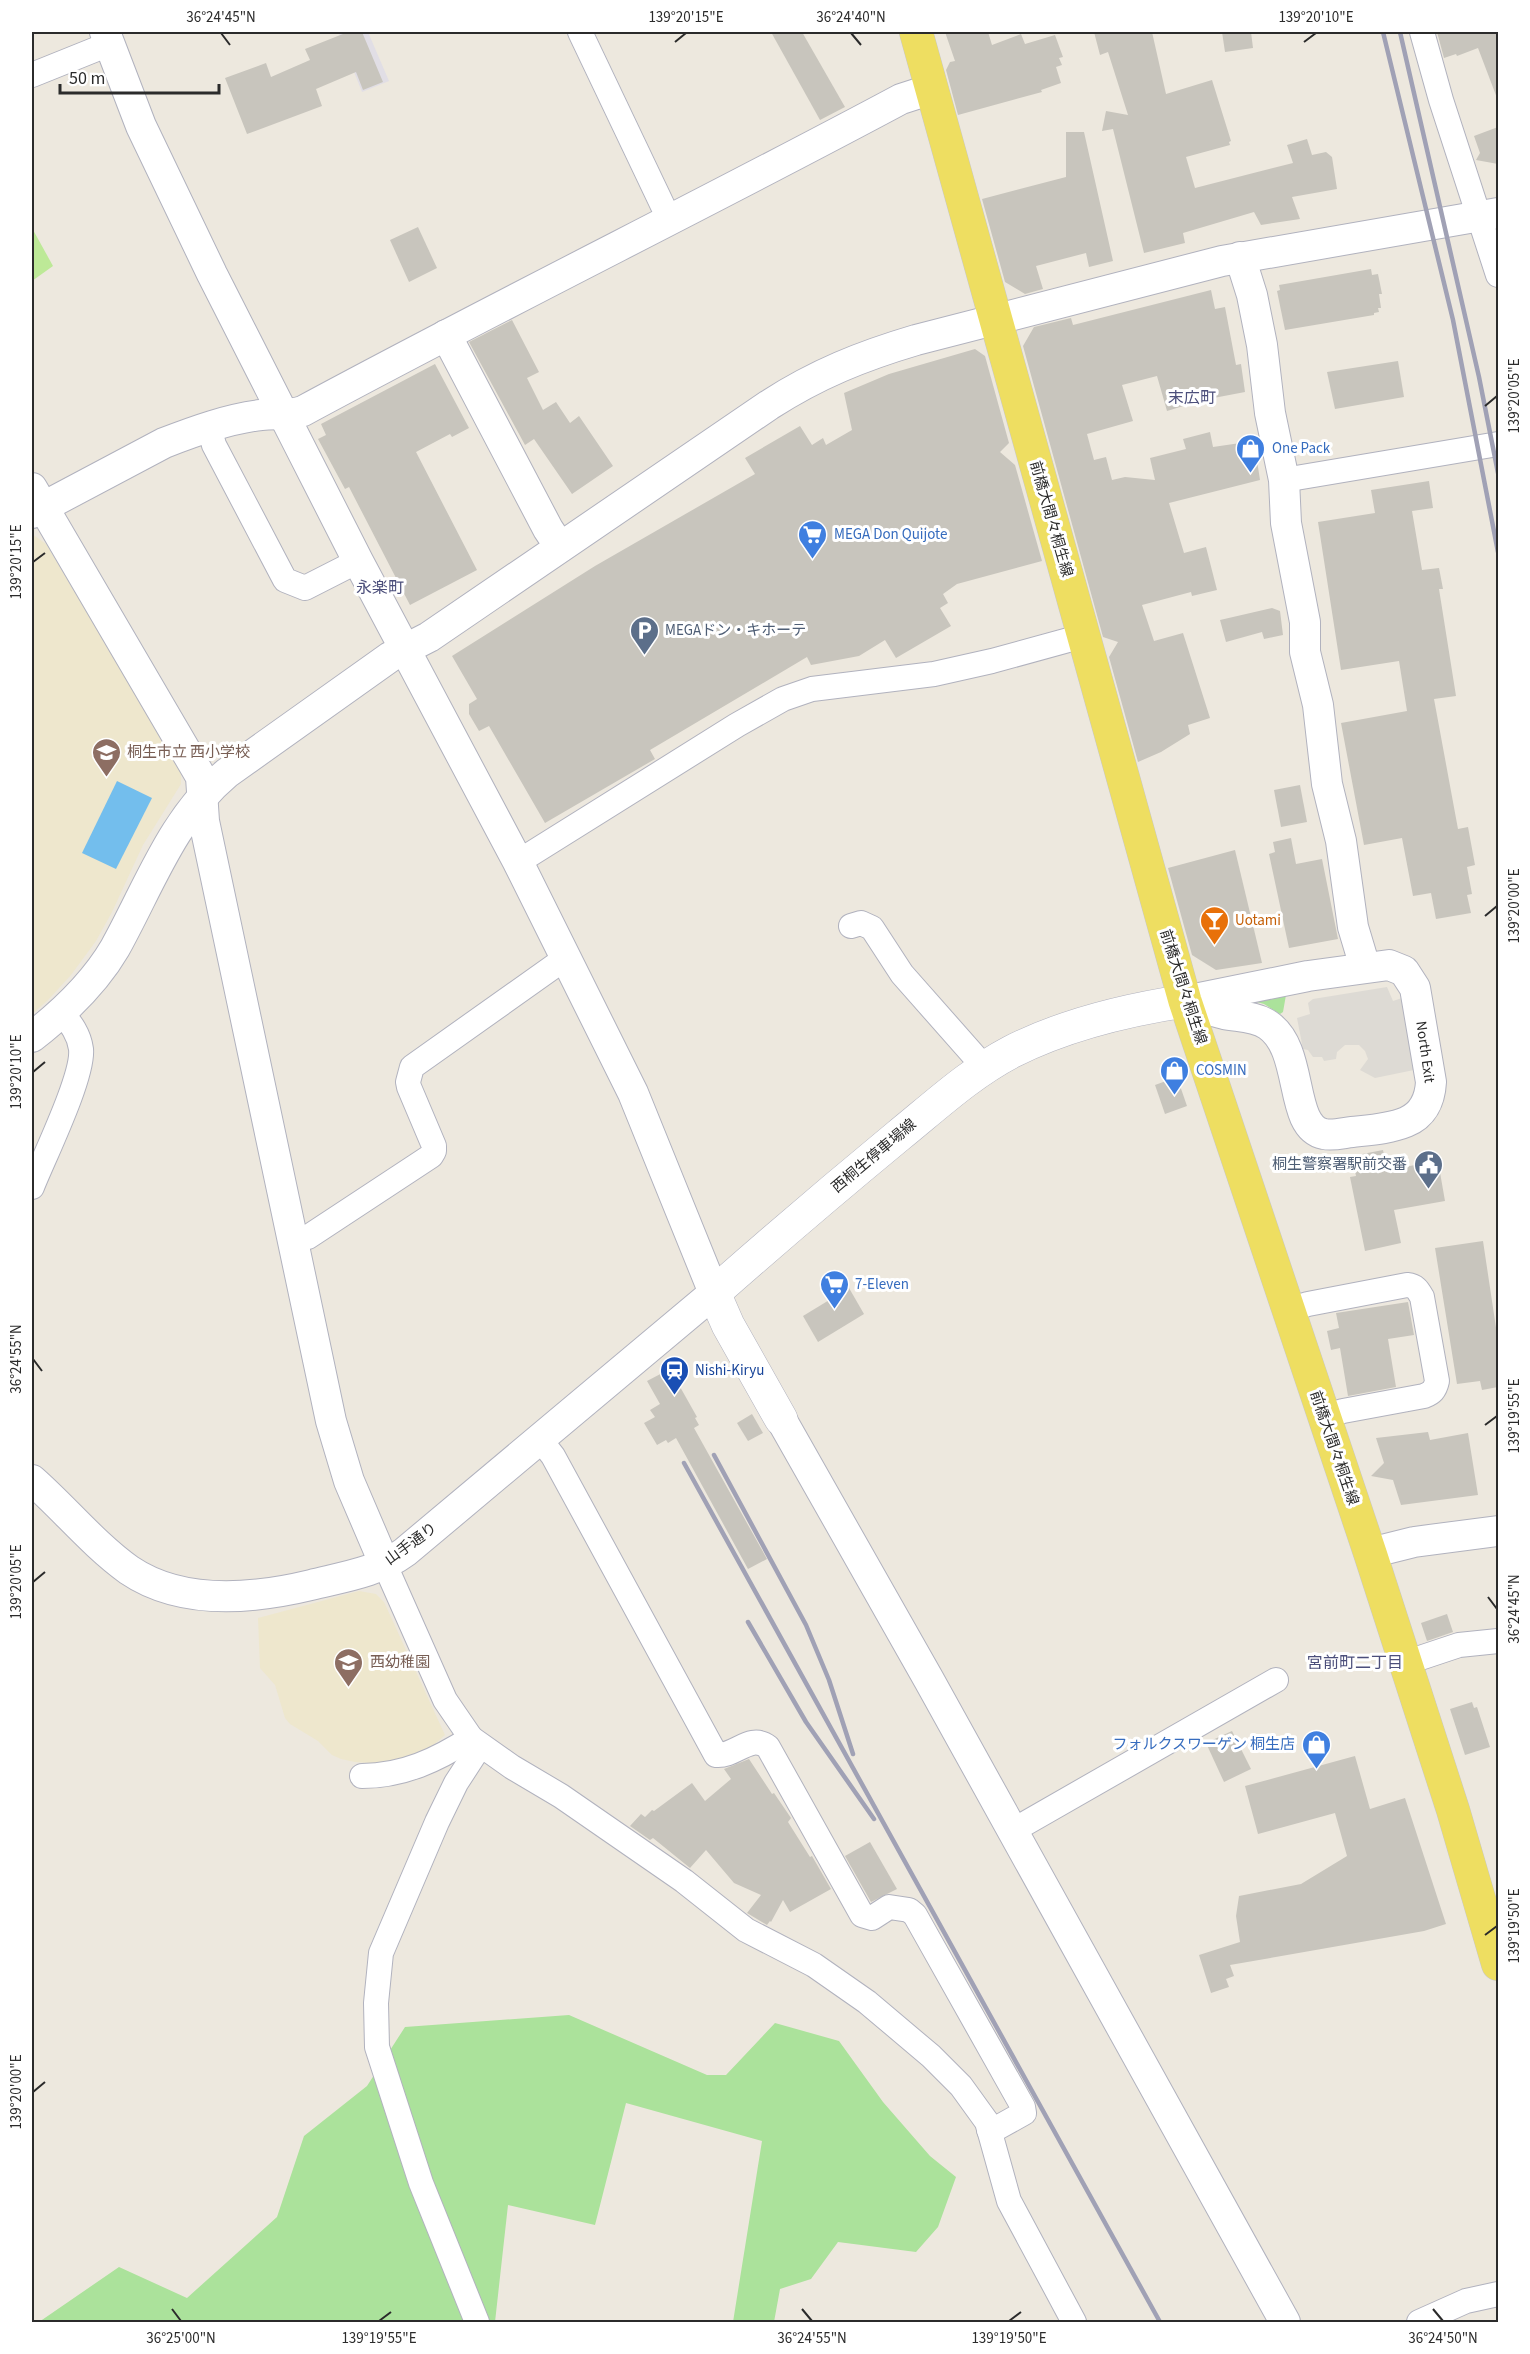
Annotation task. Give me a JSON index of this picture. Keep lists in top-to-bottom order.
{
  "streets": {
    "main road": ["前橋大間々桐生線", "西桐生停車場線"],
    "street": ["North Exit", "山手通り"]
  },
  "crossings": [
    ["前橋大間々桐生線", "North Exit"],
    ["前橋大間々桐生線", "西桐生停車場線"],
    ["North Exit", "西桐生停車場線"],
    ["西桐生停車場線", "山手通り"]
  ],
  "districts": ["末広町", "永楽町", "宮前町二丁目"],
  "places": {
    "shop": ["One Pack", "COSMIN", "フォルクスワーゲン 桐生店"],
    "supermarket": ["MEGA Don Quijote", "7-Eleven"],
    "parking": ["MEGAドン・キホーテ"],
    "school or university": ["桐生市立 西小学校", "西幼稚園"],
    "bar": ["Uotami"],
    "public building": ["桐生警察署駅前交番"],
    "station": ["Nishi-Kiryu"]
  },
  "scale_bar": "50 m",
  "coordinates": [
    "36°24'45\"N",
    "139°20'15\"E",
    "36°24'40\"N",
    "139°20'10\"E",
    "139°20'05\"E",
    "139°20'00\"E",
    "36°24'55\"N",
    "139°19'55\"E",
    "139°19'50\"E",
    "36°25'00\"N",
    "36°24'50\"N"
  ]
}
